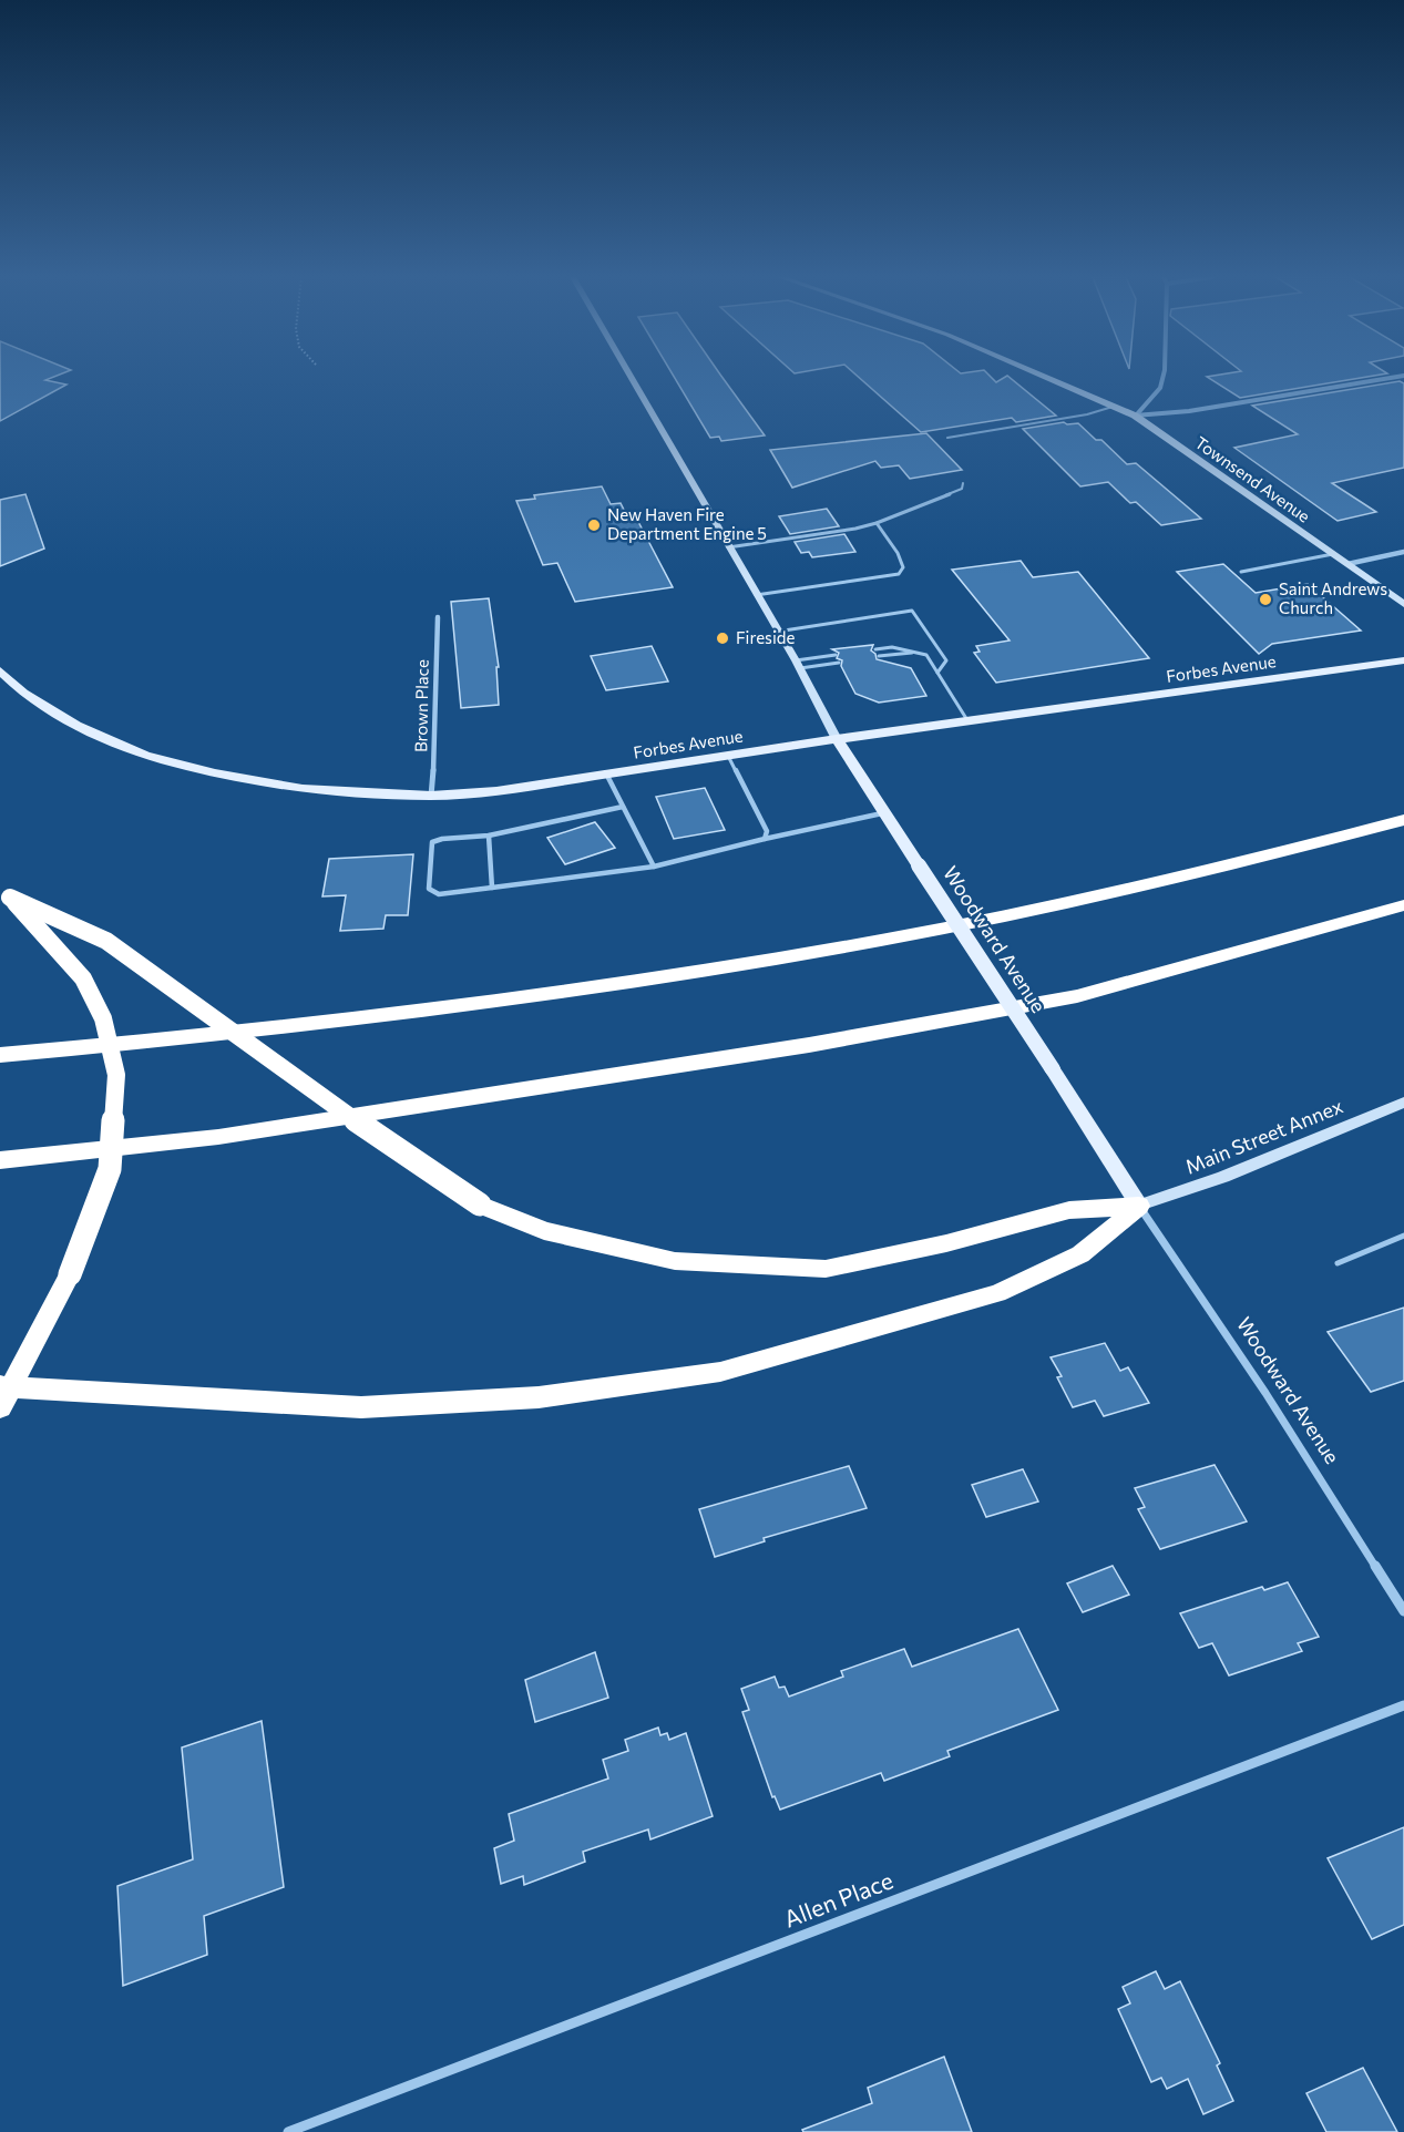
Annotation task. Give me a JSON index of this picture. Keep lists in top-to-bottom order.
{
  "streets": {
    "main road": [
      "Townsend Avenue",
      "Forbes Avenue",
      "Woodward Avenue",
      "Main Street Annex"
    ],
    "street": ["Brown Place", "Allen Place"]
  },
  "crossings": [
    ["Forbes Avenue", "Brown Place"],
    ["Forbes Avenue", "Woodward Avenue"],
    ["Woodward Avenue", "Main Street Annex"]
  ],
  "places": ["New Haven Fire Department Engine 5", "Saint Andrews Church", "Fireside"]
}
